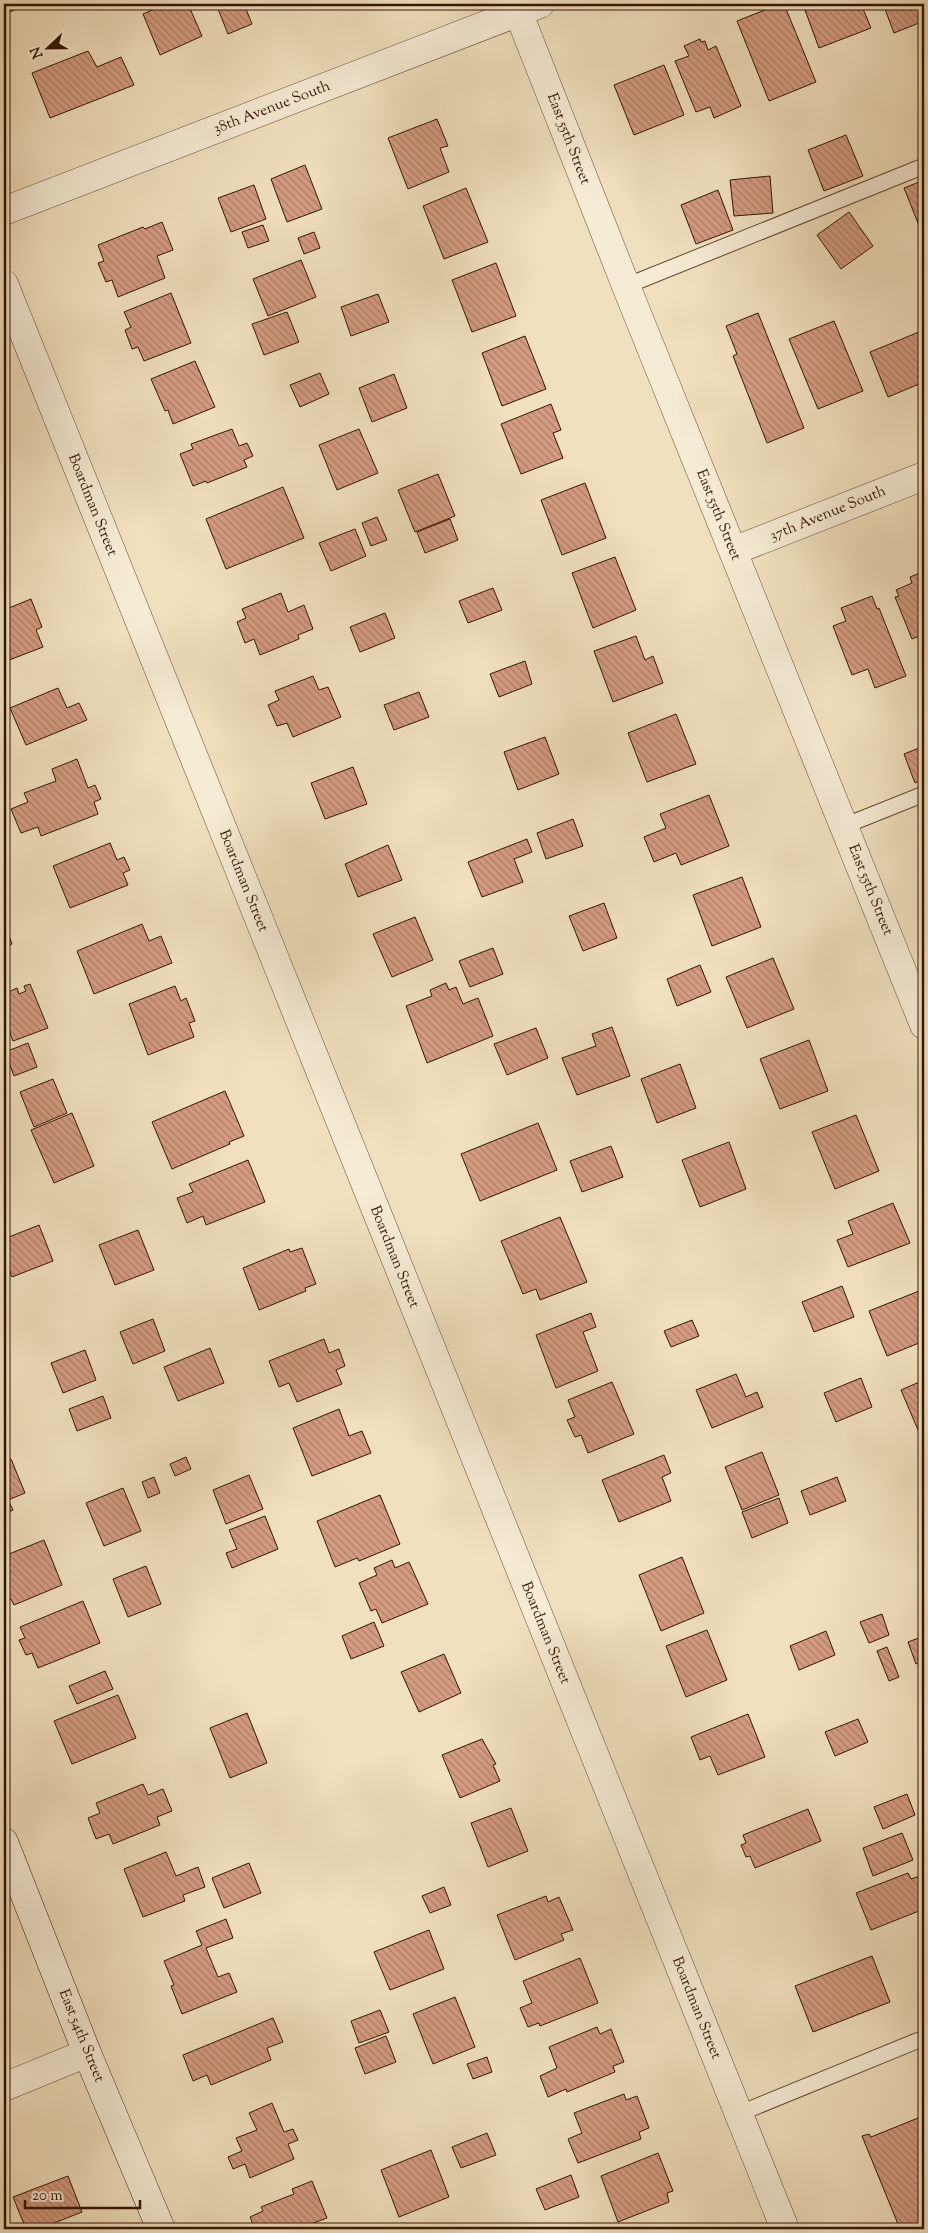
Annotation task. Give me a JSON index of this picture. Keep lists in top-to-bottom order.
{
  "streets": {
    "street": [
      "38th Avenue South",
      "East 55th Street",
      "Boardman Street",
      "37th Avenue South",
      "East 54th Street"
    ]
  },
  "crossings": [
    ["38th Avenue South", "East 55th Street"],
    ["East 55th Street", "37th Avenue South"]
  ],
  "scale_bar": "20 m",
  "north": "left"
}
